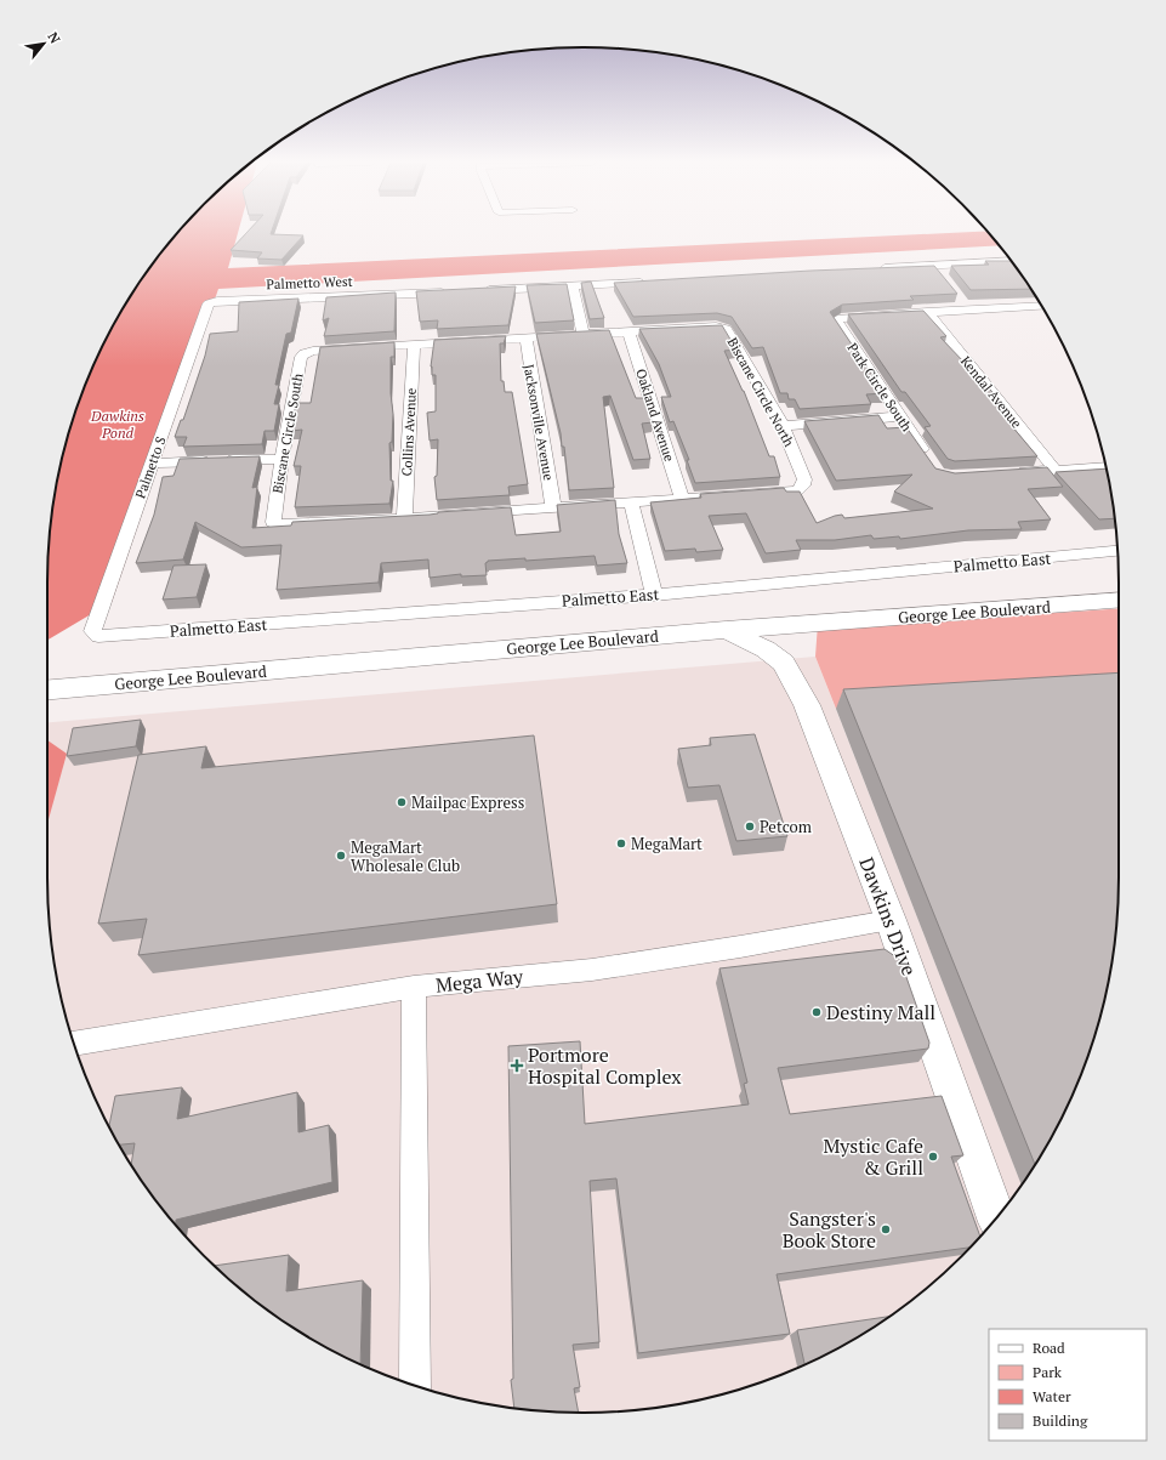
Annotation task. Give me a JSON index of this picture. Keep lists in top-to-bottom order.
{
  "streets": {
    "main road": ["George Lee Boulevard", "Dawkins Drive"],
    "street": [
      "Palmetto West",
      "Park Circle South",
      "Biscane Circle North",
      "Kendal Avenue",
      "Oakland Avenue",
      "Jacksonville Avenue",
      "Collins Avenue",
      "Biscane Circle South",
      "Palmetto S",
      "Palmetto East",
      "Mega Way"
    ]
  },
  "crossings": [
    ["Palmetto West", "Palmetto S"],
    ["Park Circle South", "Kendal Avenue"],
    ["Biscane Circle North", "Oakland Avenue"],
    ["Collins Avenue", "Biscane Circle South"],
    ["Palmetto S", "Palmetto East"],
    ["George Lee Boulevard", "Dawkins Drive"],
    ["Dawkins Drive", "Mega Way"]
  ],
  "water": ["Dawkins Pond"],
  "places": {
    "other": [
      "Mailpac Express",
      "Petcom",
      "MegaMart",
      "MegaMart Wholesale Club",
      "Destiny Mall",
      "Mystic Cafe & Grill",
      "Sangster's Book Store"
    ],
    "health": ["Portmore Hospital Complex"]
  },
  "legend": [
    "Road",
    "Park",
    "Water",
    "Building"
  ],
  "north": "top right"
}
